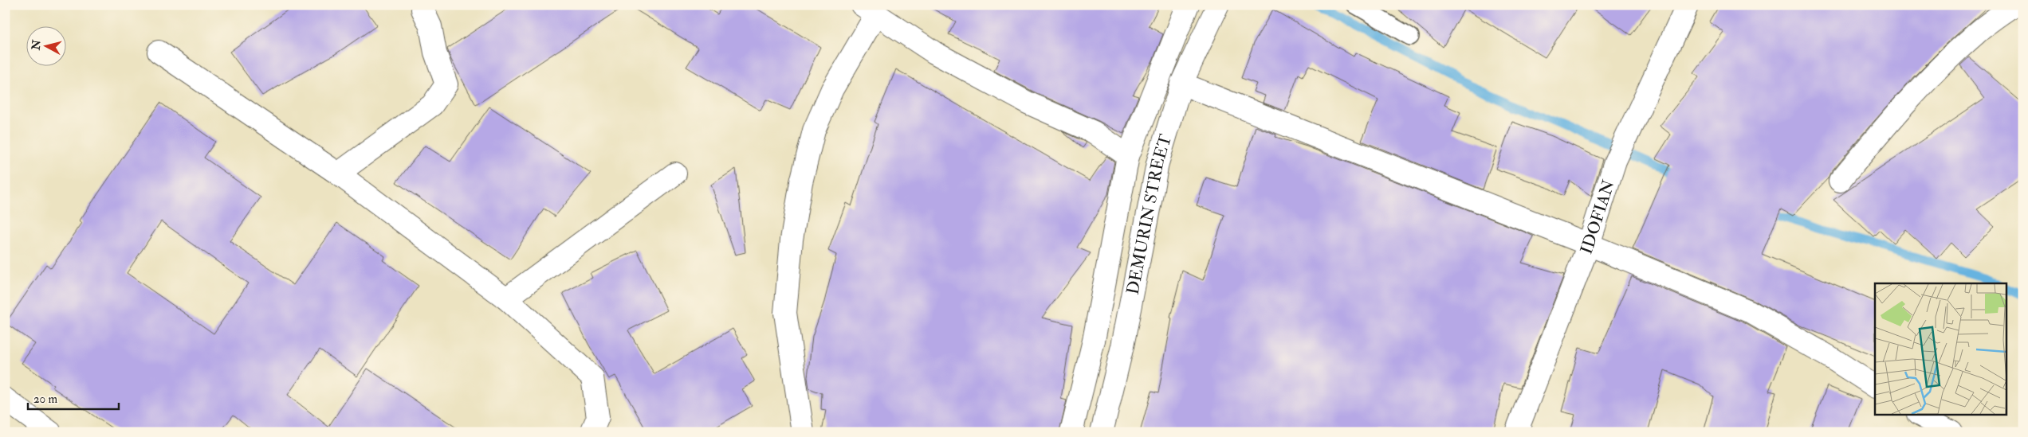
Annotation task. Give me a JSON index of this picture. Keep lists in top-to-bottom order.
{
  "streets": {
    "street": ["DEMURIN STREET", "IDOFIAN"]
  },
  "scale_bar": "20 m",
  "north": "left"
}
